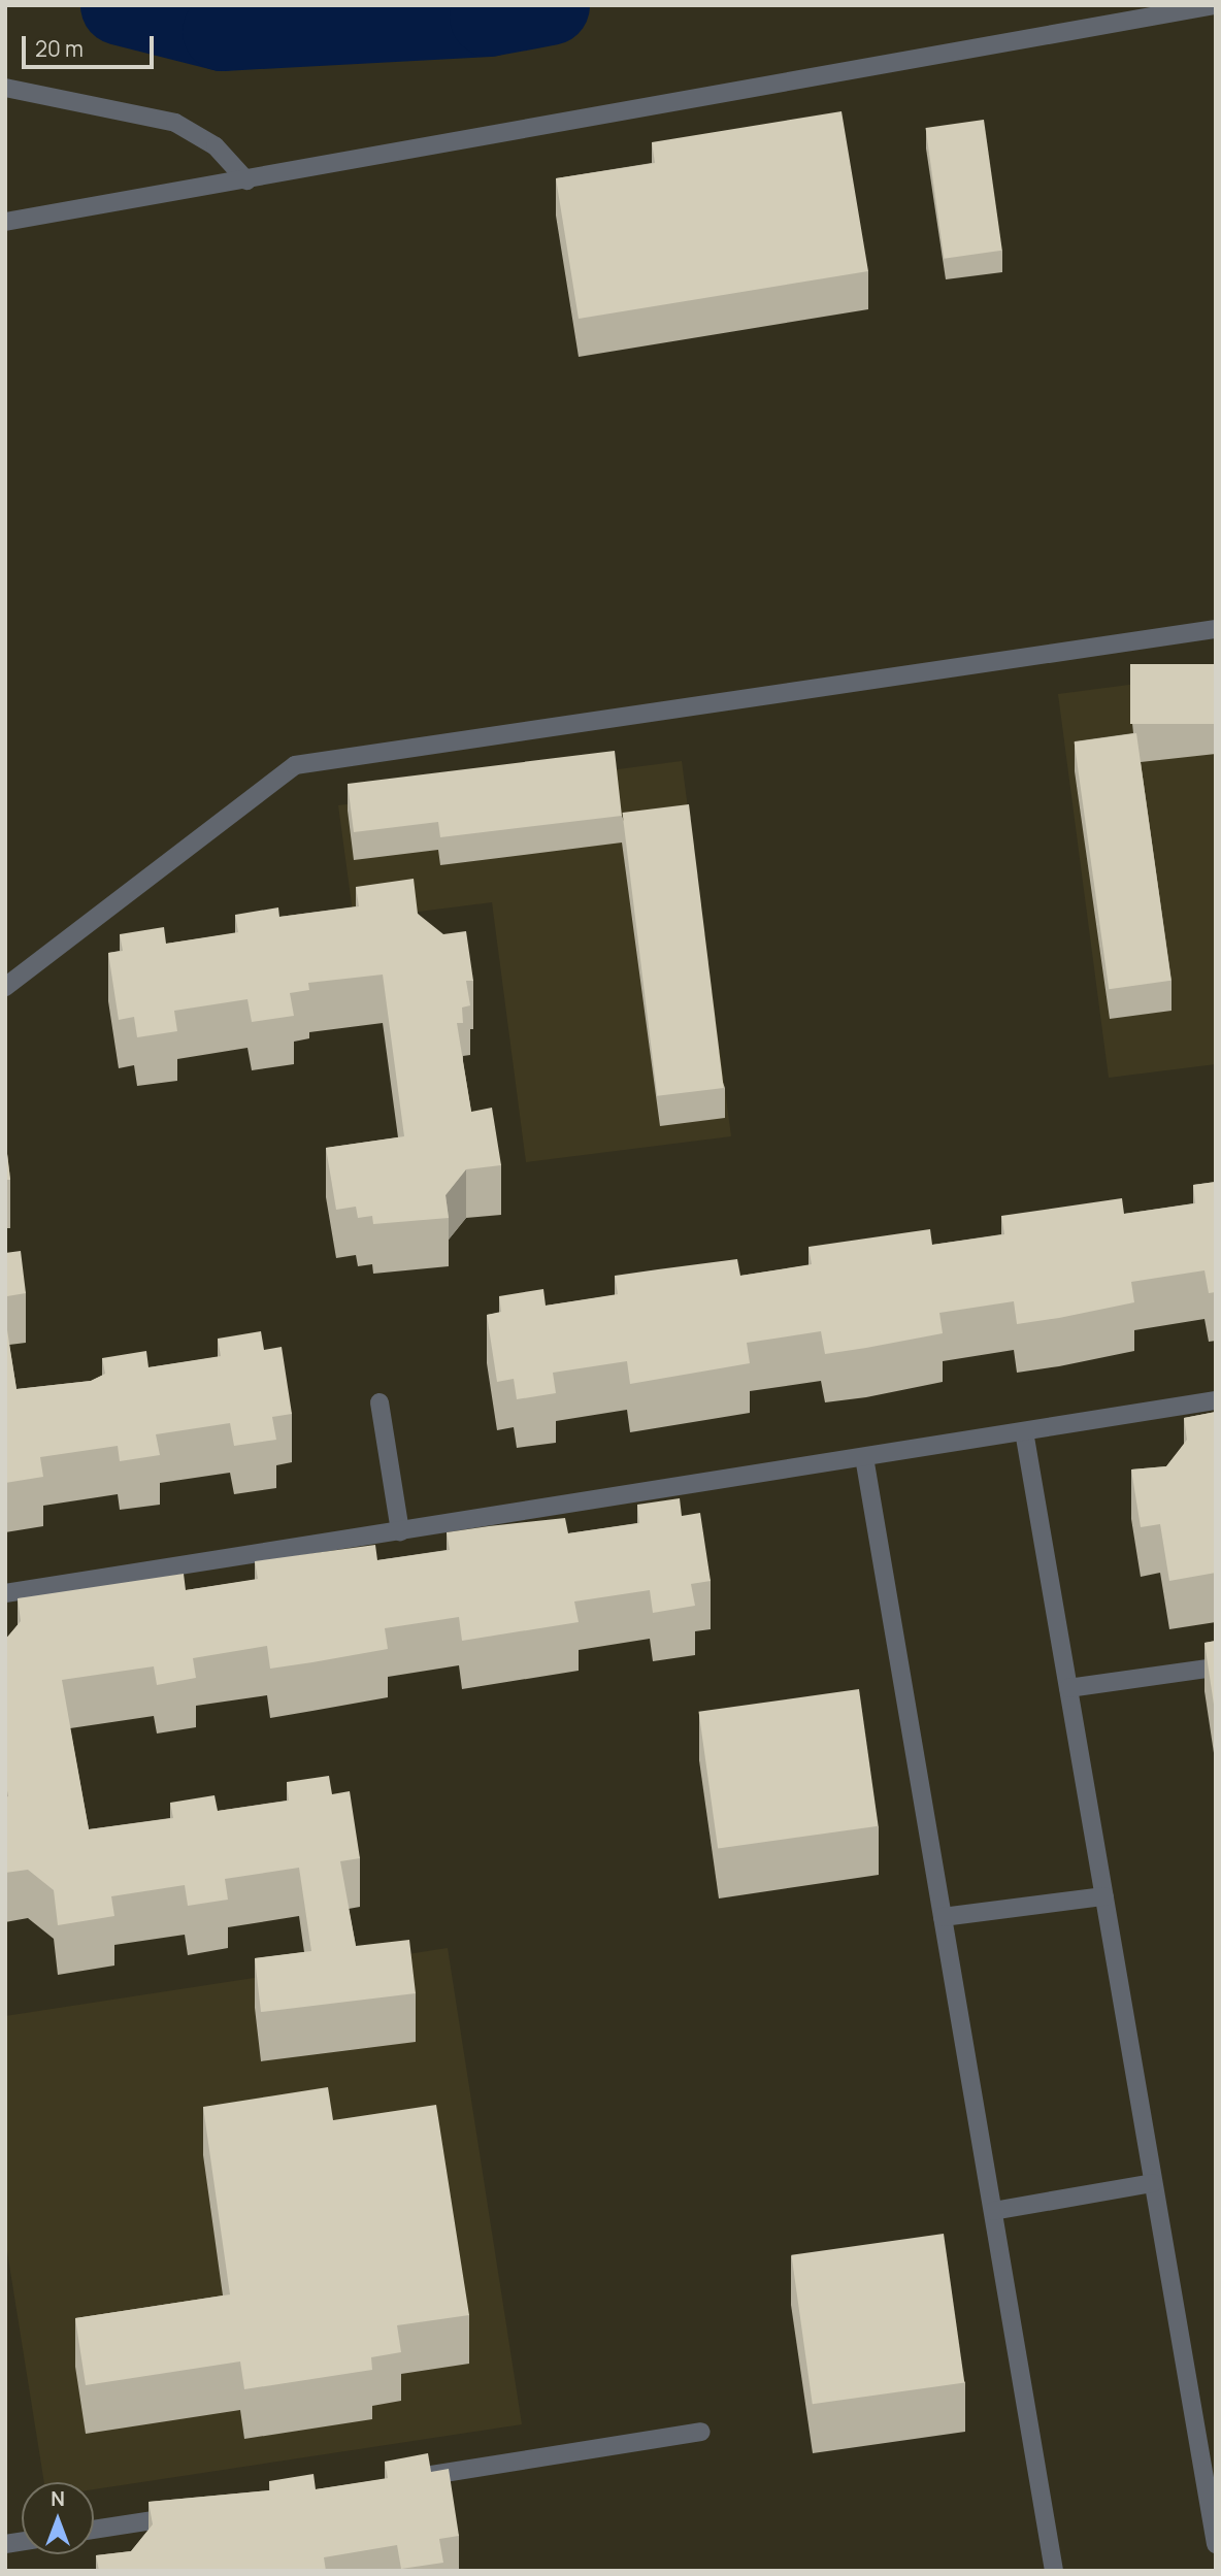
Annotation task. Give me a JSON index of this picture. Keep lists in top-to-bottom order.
{
  "scale_bar": "20 m",
  "north": "top"
}
